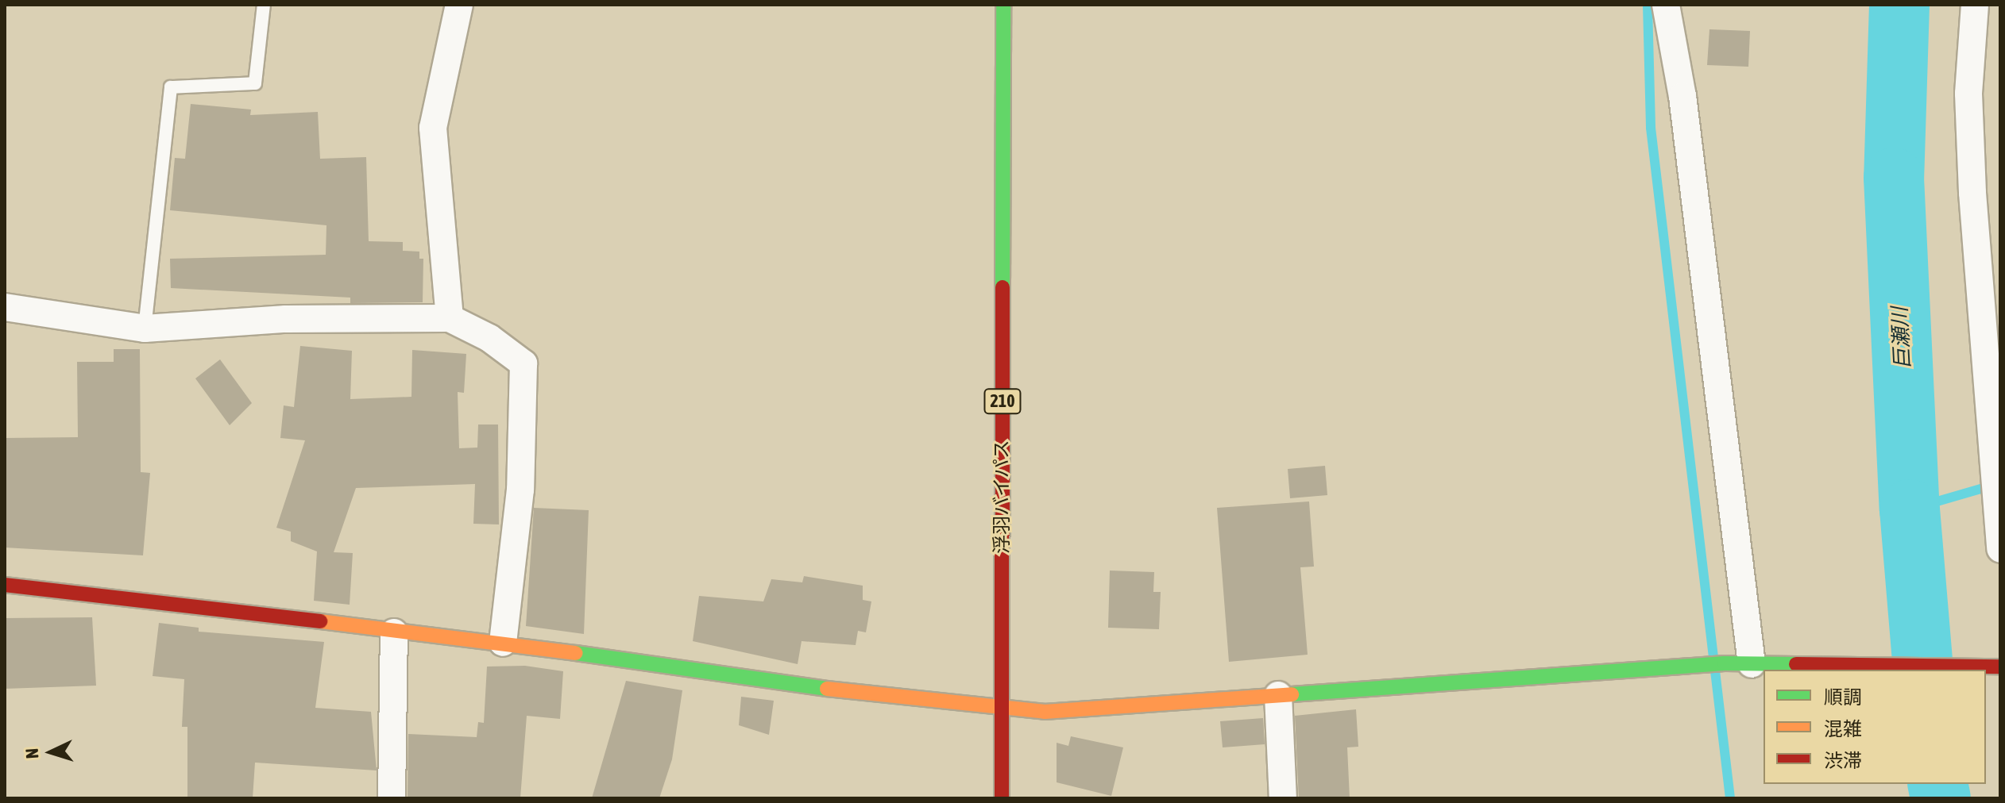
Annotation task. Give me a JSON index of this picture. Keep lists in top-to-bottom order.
{
  "streets": {
    "main road": ["210", "浮羽バイパス"]
  },
  "water": ["巨瀬川"],
  "legend": ["順調", "混雑", "渋滞"],
  "north": "left"
}
